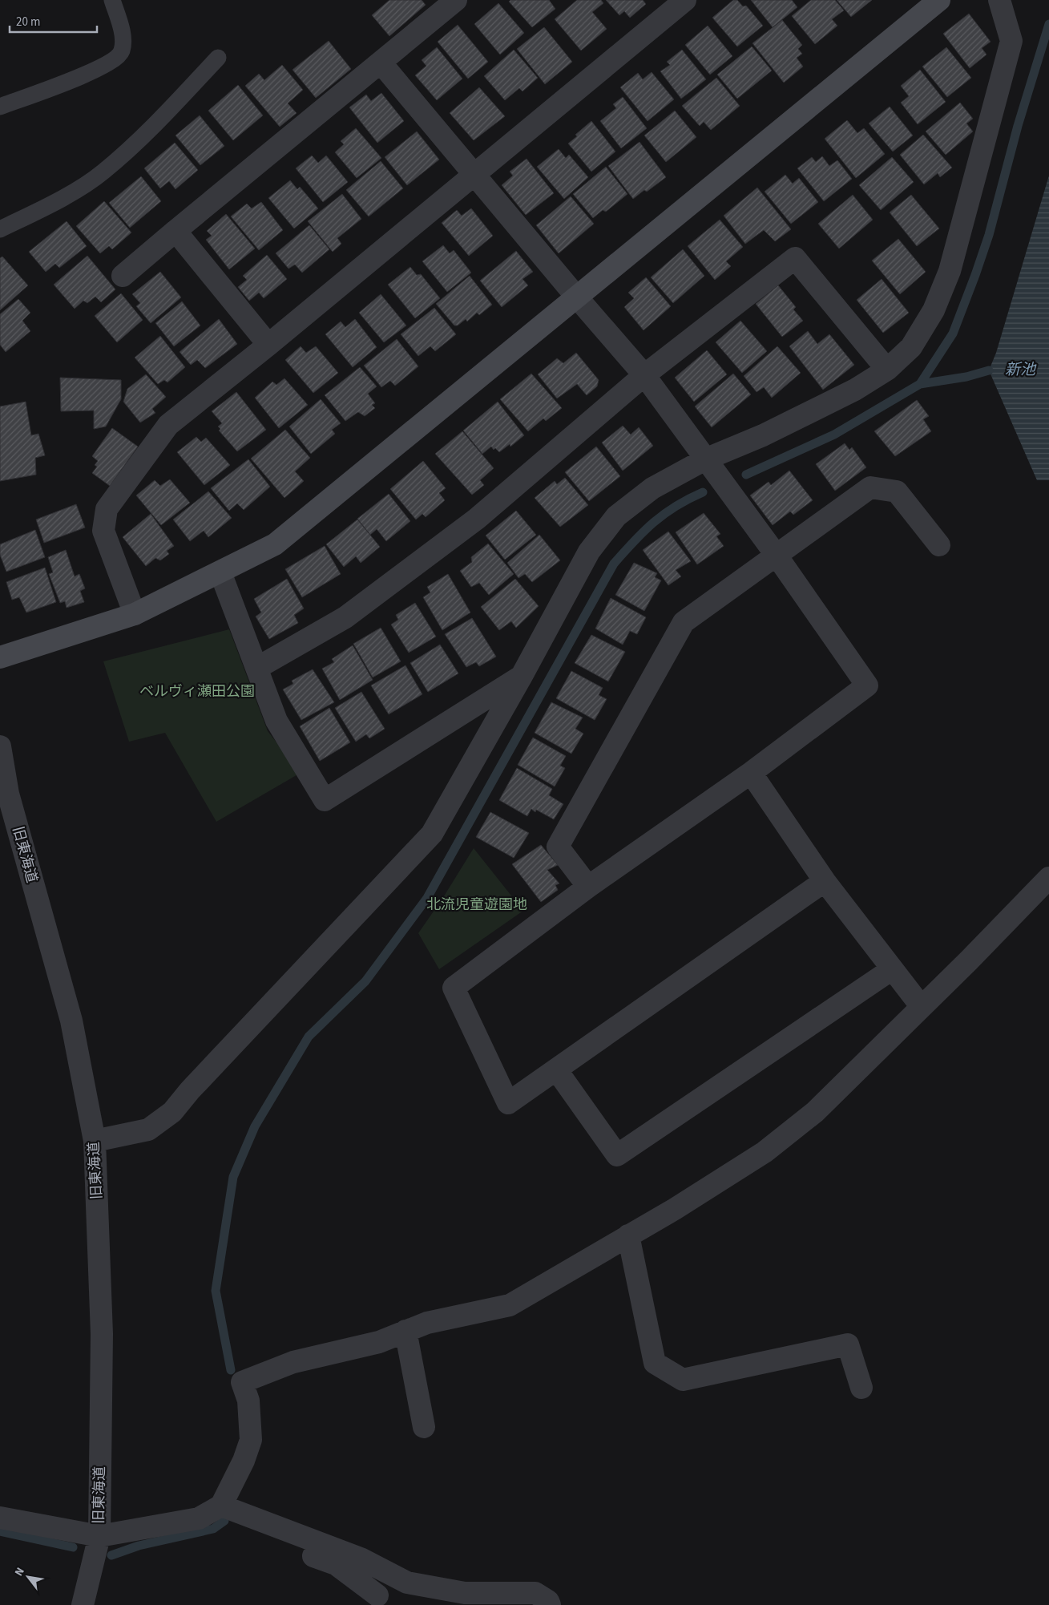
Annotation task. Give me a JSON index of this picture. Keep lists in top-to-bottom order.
{
  "streets": {
    "street": ["旧東海道"]
  },
  "water": ["新池"],
  "parks": ["ベルヴィ瀬田公園", "北流児童遊園地"],
  "scale_bar": "20 m",
  "north": "top left"
}
